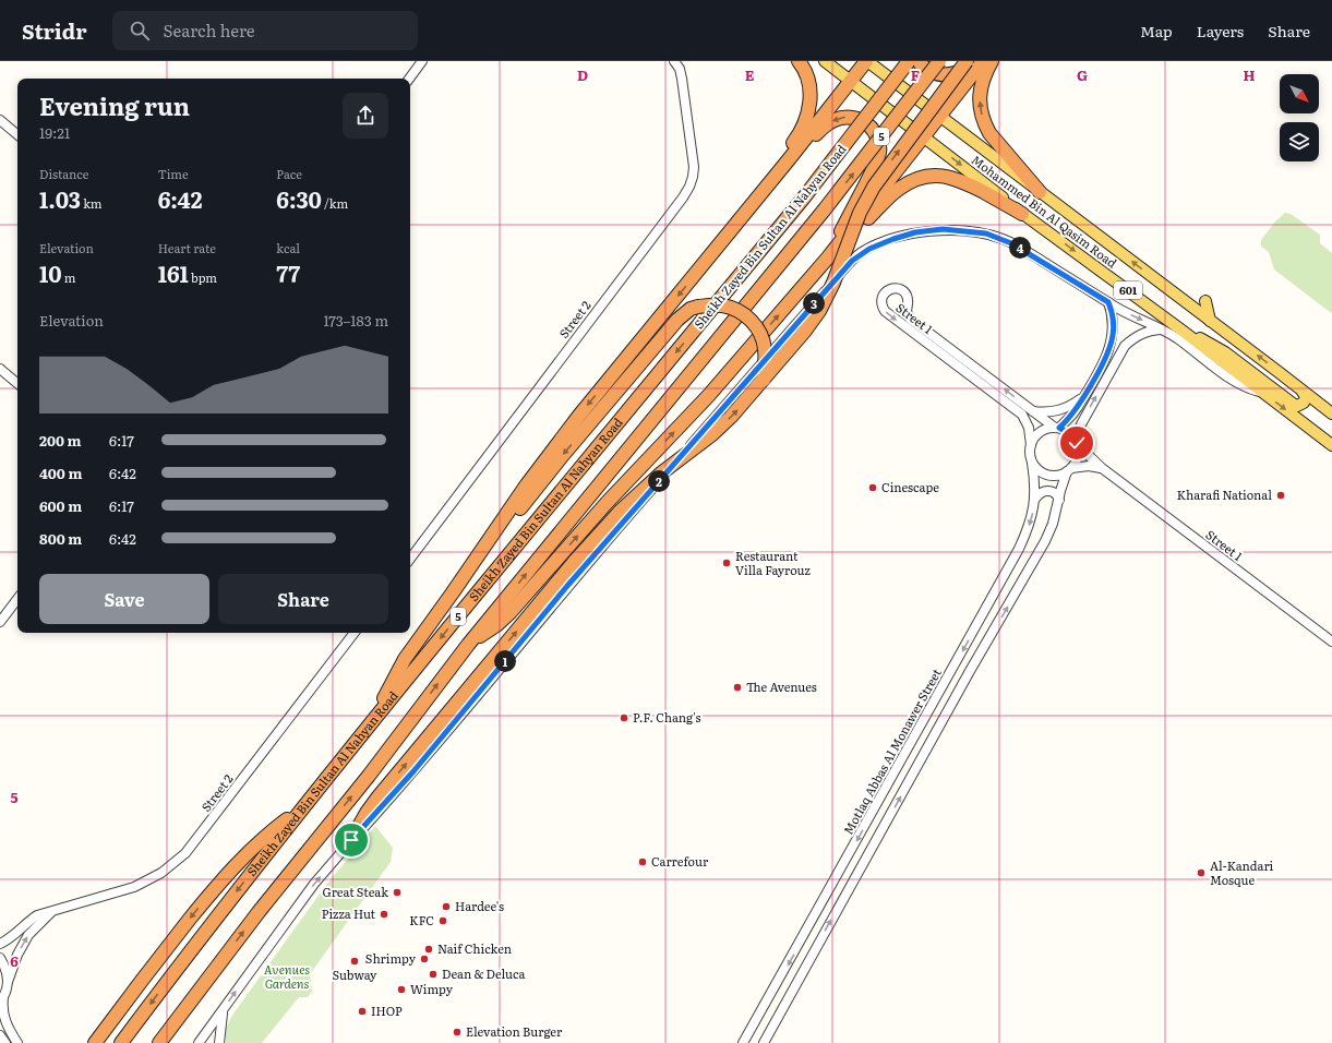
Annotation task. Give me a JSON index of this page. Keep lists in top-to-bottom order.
{
  "streets": {
    "highway": ["5", "Sheikh Zayed Bin Sultan Al Nahyan Road"],
    "main road": ["Mohammed Bin Al Qasim Road", "601"],
    "street": ["Street 1", "Street 2", "Motlaq Abbas Al Monawer Street"]
  },
  "crossings": [
    ["Street 1", "Motlaq Abbas Al Monawer Street"]
  ],
  "parks": ["Avenues Gardens"],
  "places": [
    "Cinescape",
    "Kharafi National",
    "Restaurant Villa Fayrouz",
    "The Avenues",
    "P.F. Chang's",
    "Carrefour",
    "Al-Kandari Mosque",
    "Great Steak",
    "Hardee's",
    "Pizza Hut",
    "KFC",
    "Naif Chicken",
    "Shrimpy",
    "Subway",
    "Dean & Deluca",
    "Wimpy",
    "IHOP",
    "Elevation Burger"
  ],
  "north": "bottom right",
  "page": {
    "header": "Stridr",
    "search": "Search here",
    "nav": ["Map", "Layers", "Share"],
    "heading": ["Evening run", "19:21"],
    "stats": [
      ["Distance", "1.03 km"],
      ["Time", "6:42"],
      ["Pace", "6:30 /km"],
      ["Elevation", "10 m"],
      ["Heart rate", "161 bpm"],
      ["kcal", "77"]
    ],
    "pins": [
      "4",
      "3",
      "2",
      "1"
    ],
    "chart": ["Elevation", "173–183 m"],
    "list": [
      {
        "name": "200 m",
        "note": "6:17"
      },
      {
        "name": "400 m",
        "note": "6:42"
      },
      {
        "name": "600 m",
        "note": "6:17"
      },
      {
        "name": "800 m",
        "note": "6:42"
      }
    ],
    "buttons": ["Save", "Share"]
  },
  "grid": {
    "columns": [
      "D",
      "E",
      "F",
      "G",
      "H"
    ],
    "rows": ["5", "6"]
  }
}
